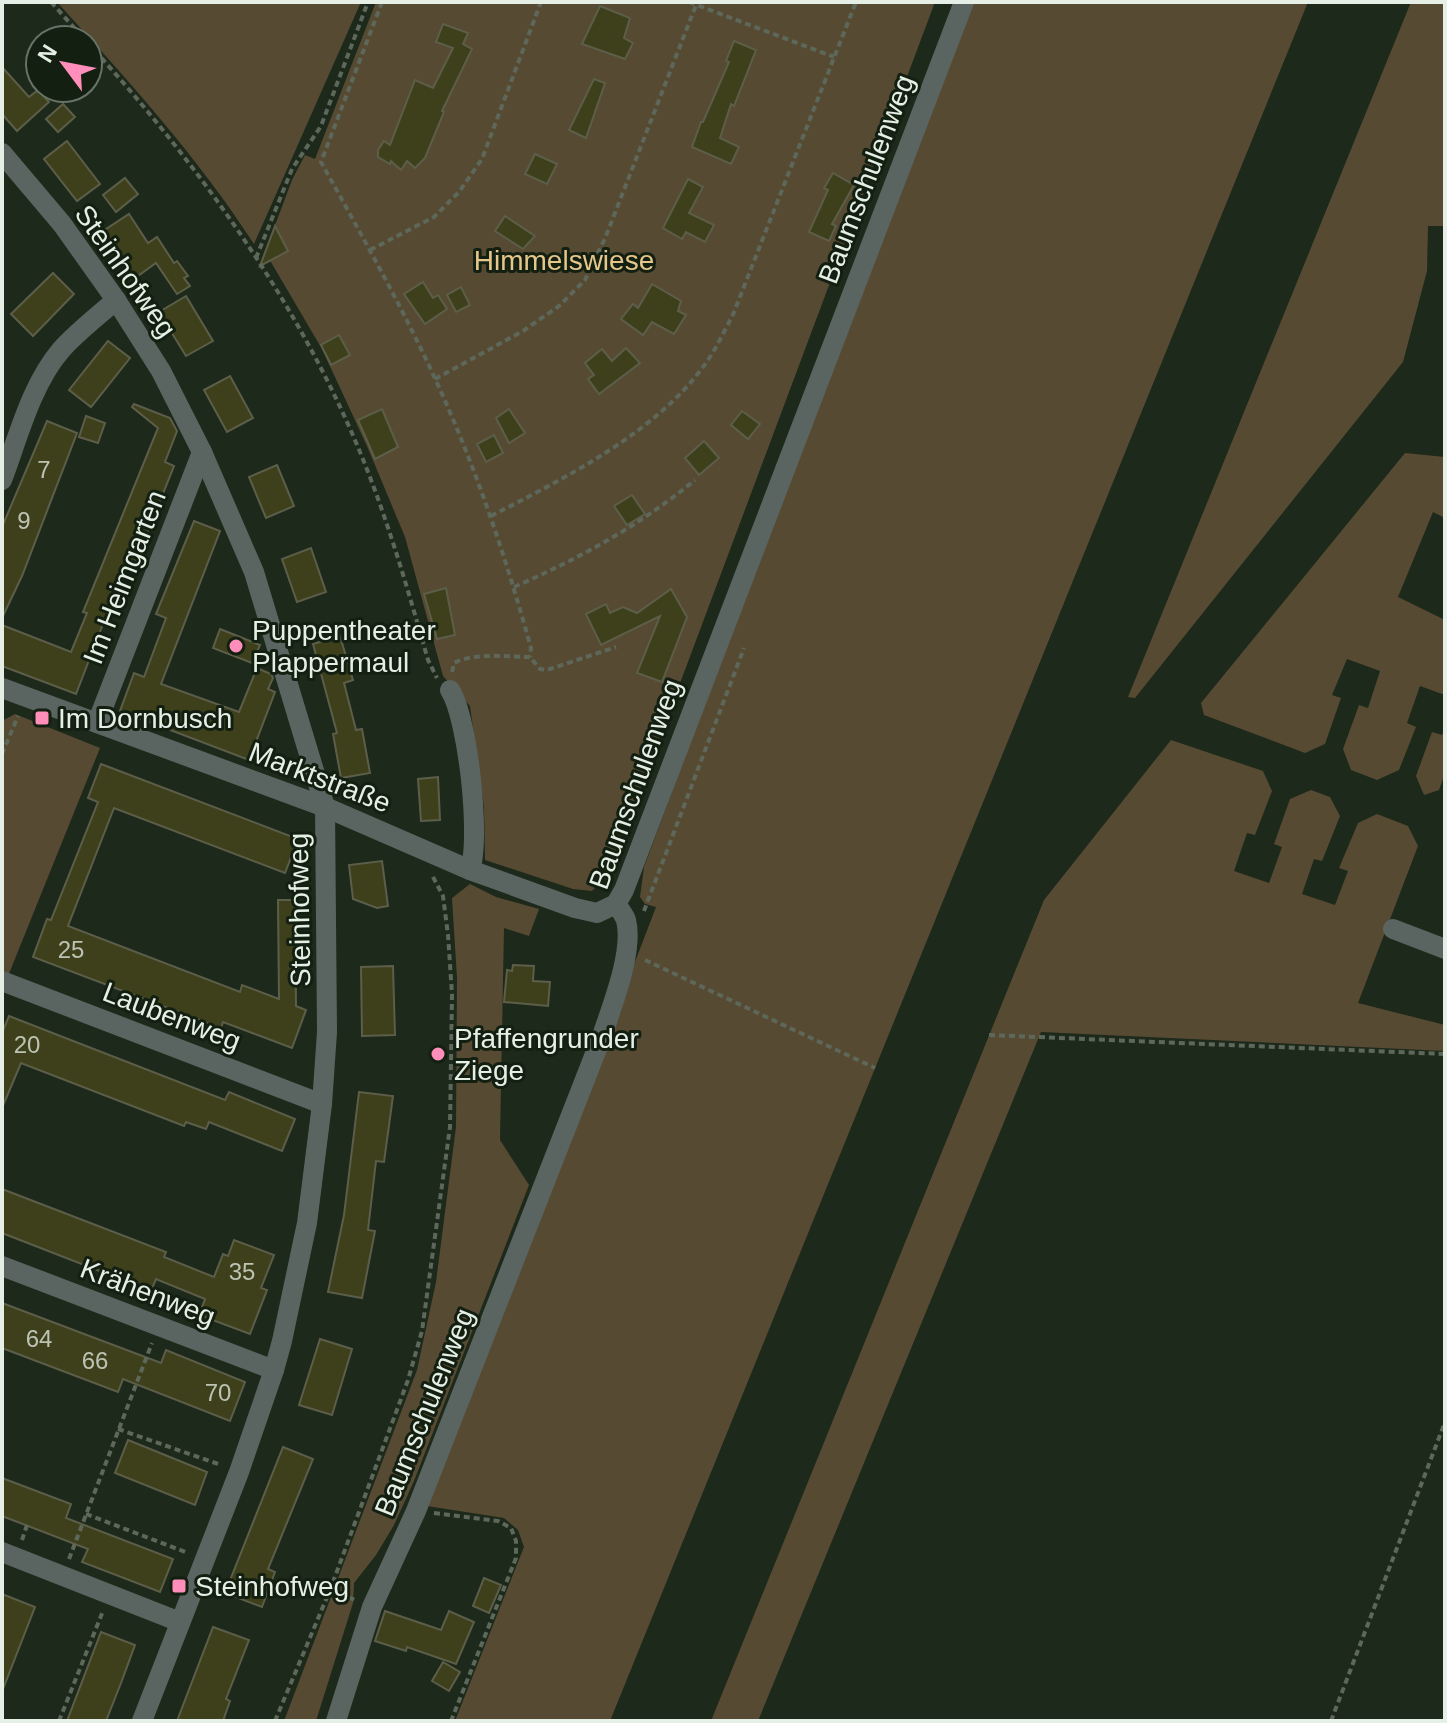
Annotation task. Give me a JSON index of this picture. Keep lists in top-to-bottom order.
{
  "streets": {
    "street": [
      "Baumschulenweg",
      "Steinhofweg",
      "Im Heimgarten",
      "Marktstraße",
      "Laubenweg",
      "Krähenweg"
    ]
  },
  "crossings": [
    ["Baumschulenweg", "Marktstraße"],
    ["Steinhofweg", "Im Heimgarten"],
    ["Steinhofweg", "Marktstraße"],
    ["Steinhofweg", "Laubenweg"],
    ["Steinhofweg", "Krähenweg"],
    ["Im Heimgarten", "Marktstraße"]
  ],
  "parks": ["Himmelswiese"],
  "places": {
    "other": ["Puppentheater Plappermaul", "Pfaffengrunder Ziege"],
    "transit": ["Im Dornbusch", "Steinhofweg"]
  },
  "house_numbers": [
    "7",
    "9",
    "25",
    "20",
    "35",
    "64",
    "66",
    "70"
  ],
  "north": "top left"
}
